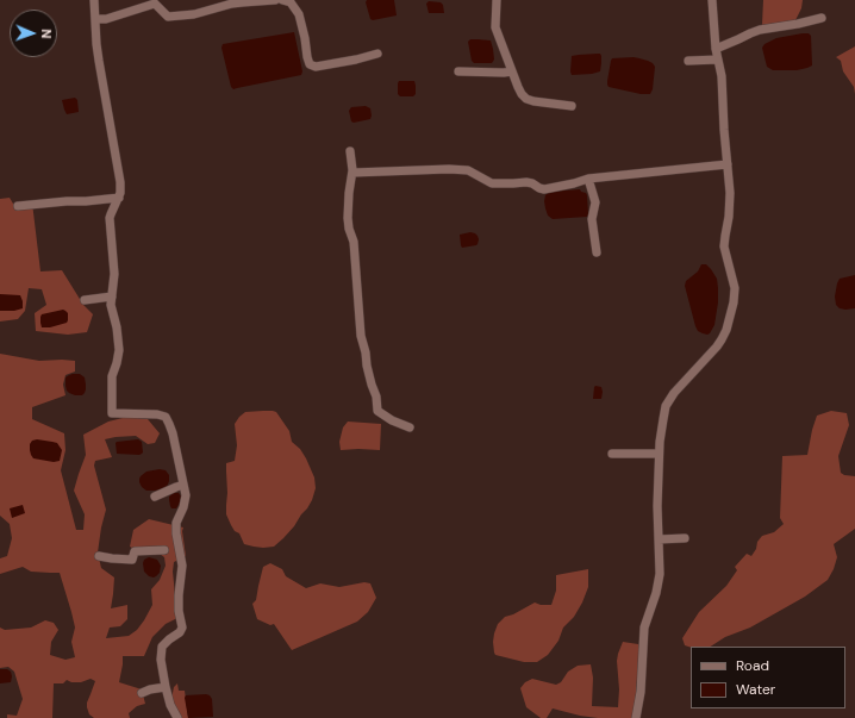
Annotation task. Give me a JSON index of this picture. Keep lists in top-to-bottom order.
{
  "legend": ["Road", "Water"],
  "north": "right"
}
